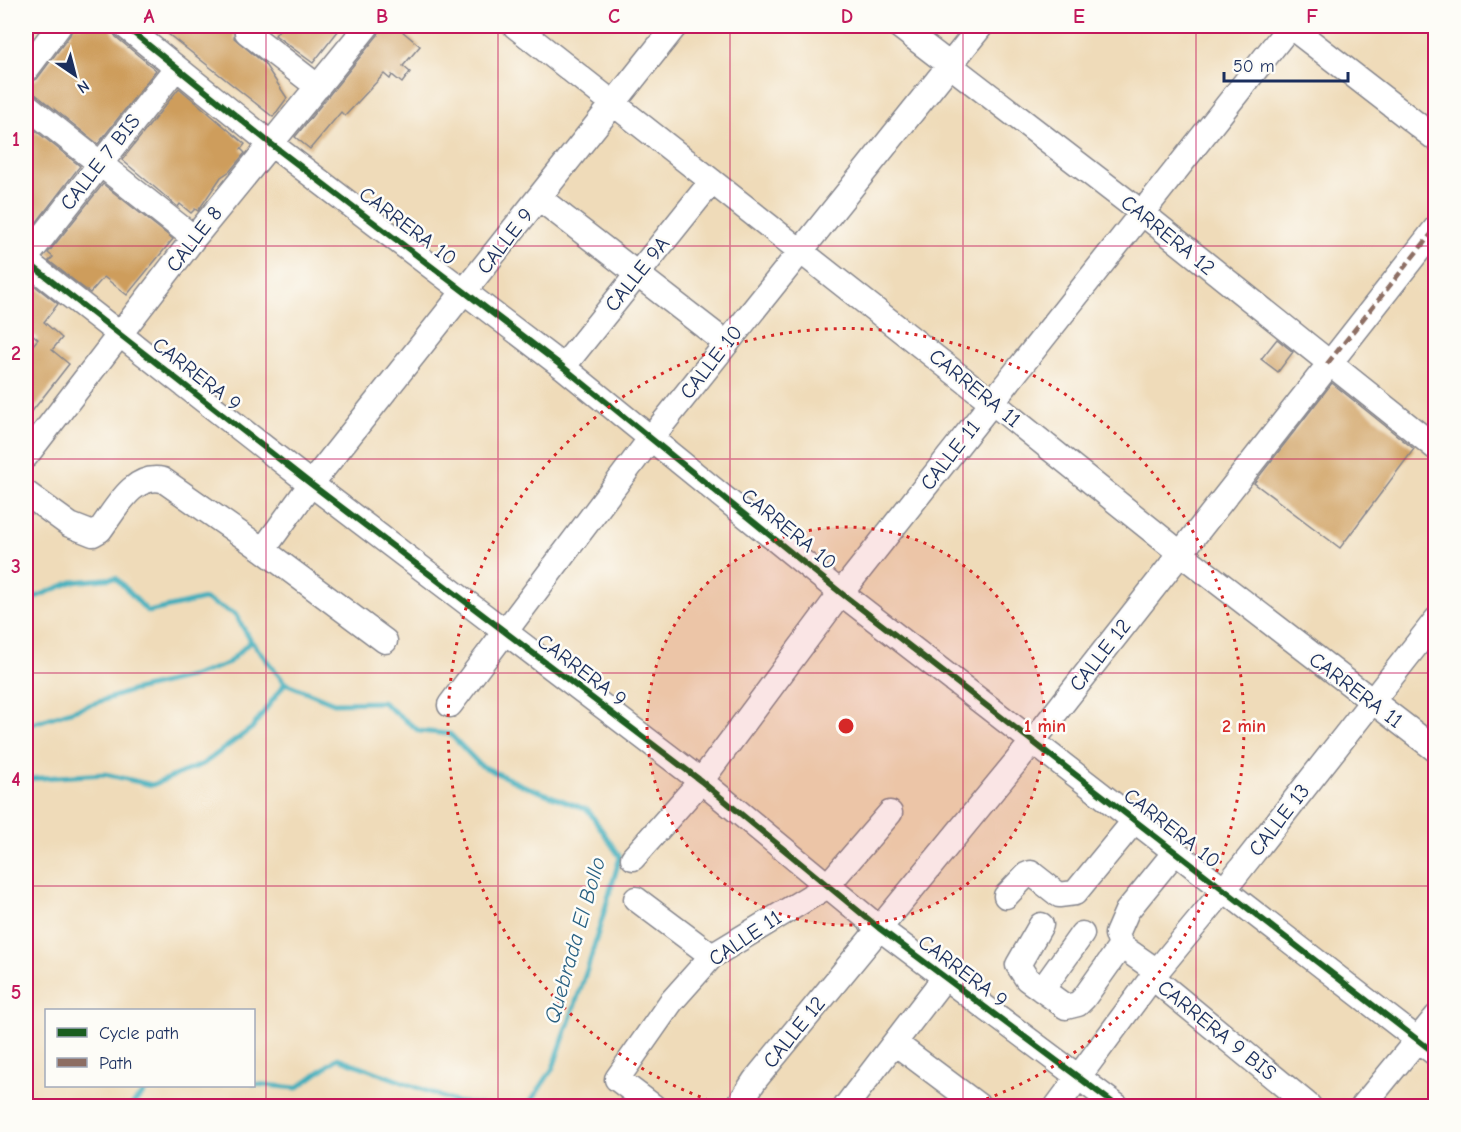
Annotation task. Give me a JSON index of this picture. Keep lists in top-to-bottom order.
{
  "streets": {
    "street": [
      "CALLE 7 BIS",
      "CARRERA 10",
      "CARRERA 12",
      "CALLE 8",
      "CALLE 9",
      "CALLE 9A",
      "CALLE 10",
      "CARRERA 9",
      "CARRERA 11",
      "CALLE 11",
      "CALLE 12",
      "CALLE 13",
      "CARRERA 9 BIS"
    ]
  },
  "crossings": [
    ["CALLE 7 BIS", "CARRERA 10"],
    ["CALLE 7 BIS", "CARRERA 9"],
    ["CARRERA 10", "CALLE 8"],
    ["CARRERA 10", "CALLE 9"],
    ["CARRERA 10", "CALLE 9A"],
    ["CARRERA 10", "CALLE 10"],
    ["CARRERA 10", "CALLE 11"],
    ["CARRERA 10", "CALLE 12"],
    ["CARRERA 10", "CALLE 13"],
    ["CARRERA 12", "CALLE 10"],
    ["CARRERA 12", "CALLE 11"],
    ["CARRERA 12", "CALLE 12"],
    ["CALLE 8", "CARRERA 9"],
    ["CALLE 9", "CARRERA 9"],
    ["CALLE 9", "CARRERA 11"],
    ["CALLE 9A", "CARRERA 11"],
    ["CALLE 10", "CARRERA 9"],
    ["CALLE 10", "CARRERA 11"],
    ["CARRERA 9", "CALLE 11"],
    ["CARRERA 9", "CALLE 12"],
    ["CARRERA 9", "CALLE 13"],
    ["CARRERA 11", "CALLE 11"],
    ["CARRERA 11", "CALLE 12"],
    ["CARRERA 11", "CALLE 13"],
    ["CALLE 13", "CARRERA 9 BIS"]
  ],
  "water": ["Quebrada El Bollo"],
  "legend": ["Cycle path", "Path"],
  "scale_bar": "50 m",
  "north": "bottom right",
  "grid": {
    "columns": [
      "A",
      "B",
      "C",
      "D",
      "E",
      "F"
    ],
    "rows": [
      "1",
      "2",
      "3",
      "4",
      "5"
    ]
  },
  "rings": ["1 min", "2 min"]
}
